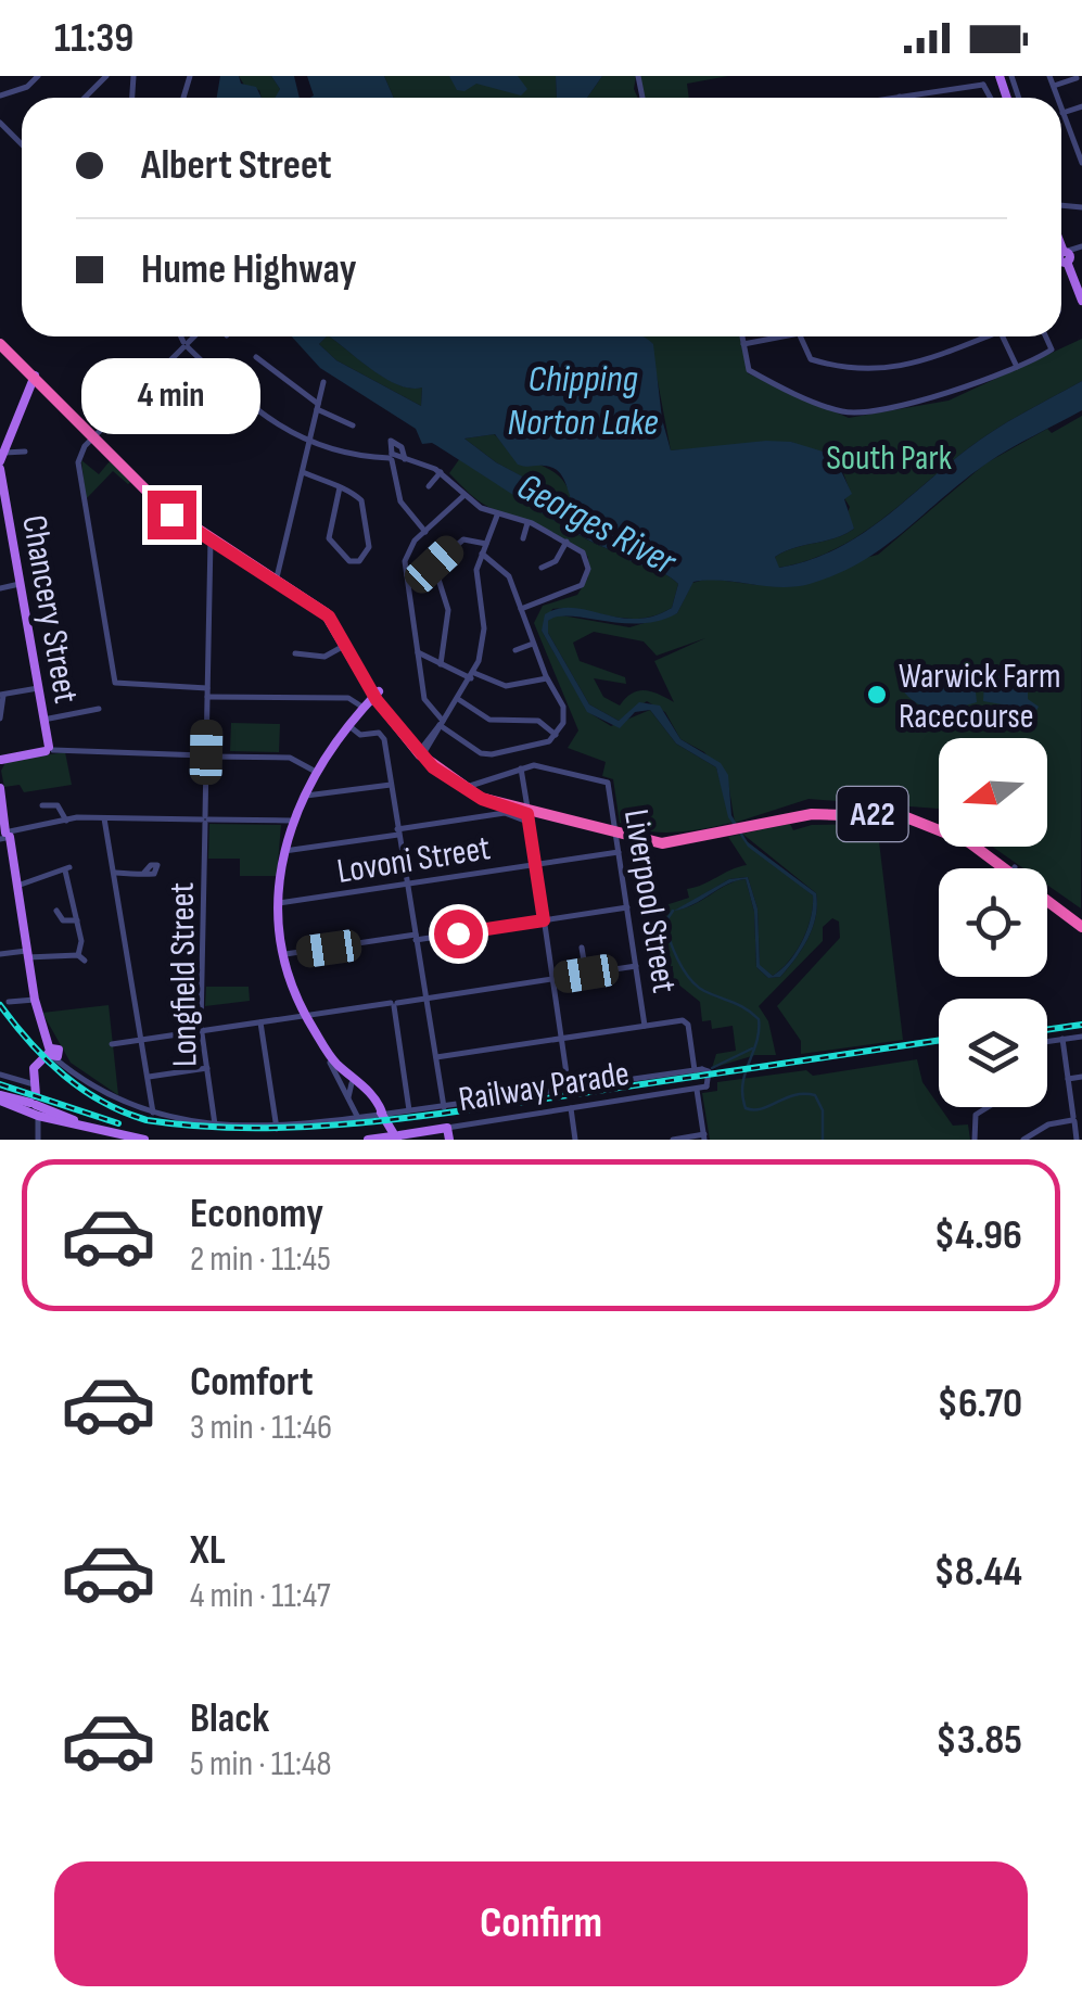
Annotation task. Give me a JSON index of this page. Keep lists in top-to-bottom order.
{
  "streets": {
    "highway": ["A22"],
    "main road": ["Chancery Street", "Railway Parade"],
    "street": ["Lovoni Street", "Liverpool Street", "Longfield Street"]
  },
  "crossings": [
    ["A22", "Liverpool Street"],
    ["A22", "Longfield Street"],
    ["Lovoni Street", "Liverpool Street"]
  ],
  "water": ["Chipping Norton Lake", "Georges River"],
  "parks": ["South Park"],
  "places": ["Warwick Farm Racecourse"],
  "north": "left",
  "page": {
    "status": "11:39",
    "banner": ["Albert Street", "Hume Highway"],
    "bubble": "4 min",
    "list": [
      {
        "name": "Economy",
        "note": "2 min · 11:45",
        "value": "$4.96"
      },
      {
        "name": "Comfort",
        "note": "3 min · 11:46",
        "value": "$6.70"
      },
      {
        "name": "XL",
        "note": "4 min · 11:47",
        "value": "$8.44"
      },
      {
        "name": "Black",
        "note": "5 min · 11:48",
        "value": "$3.85"
      }
    ],
    "buttons": "Confirm"
  }
}
